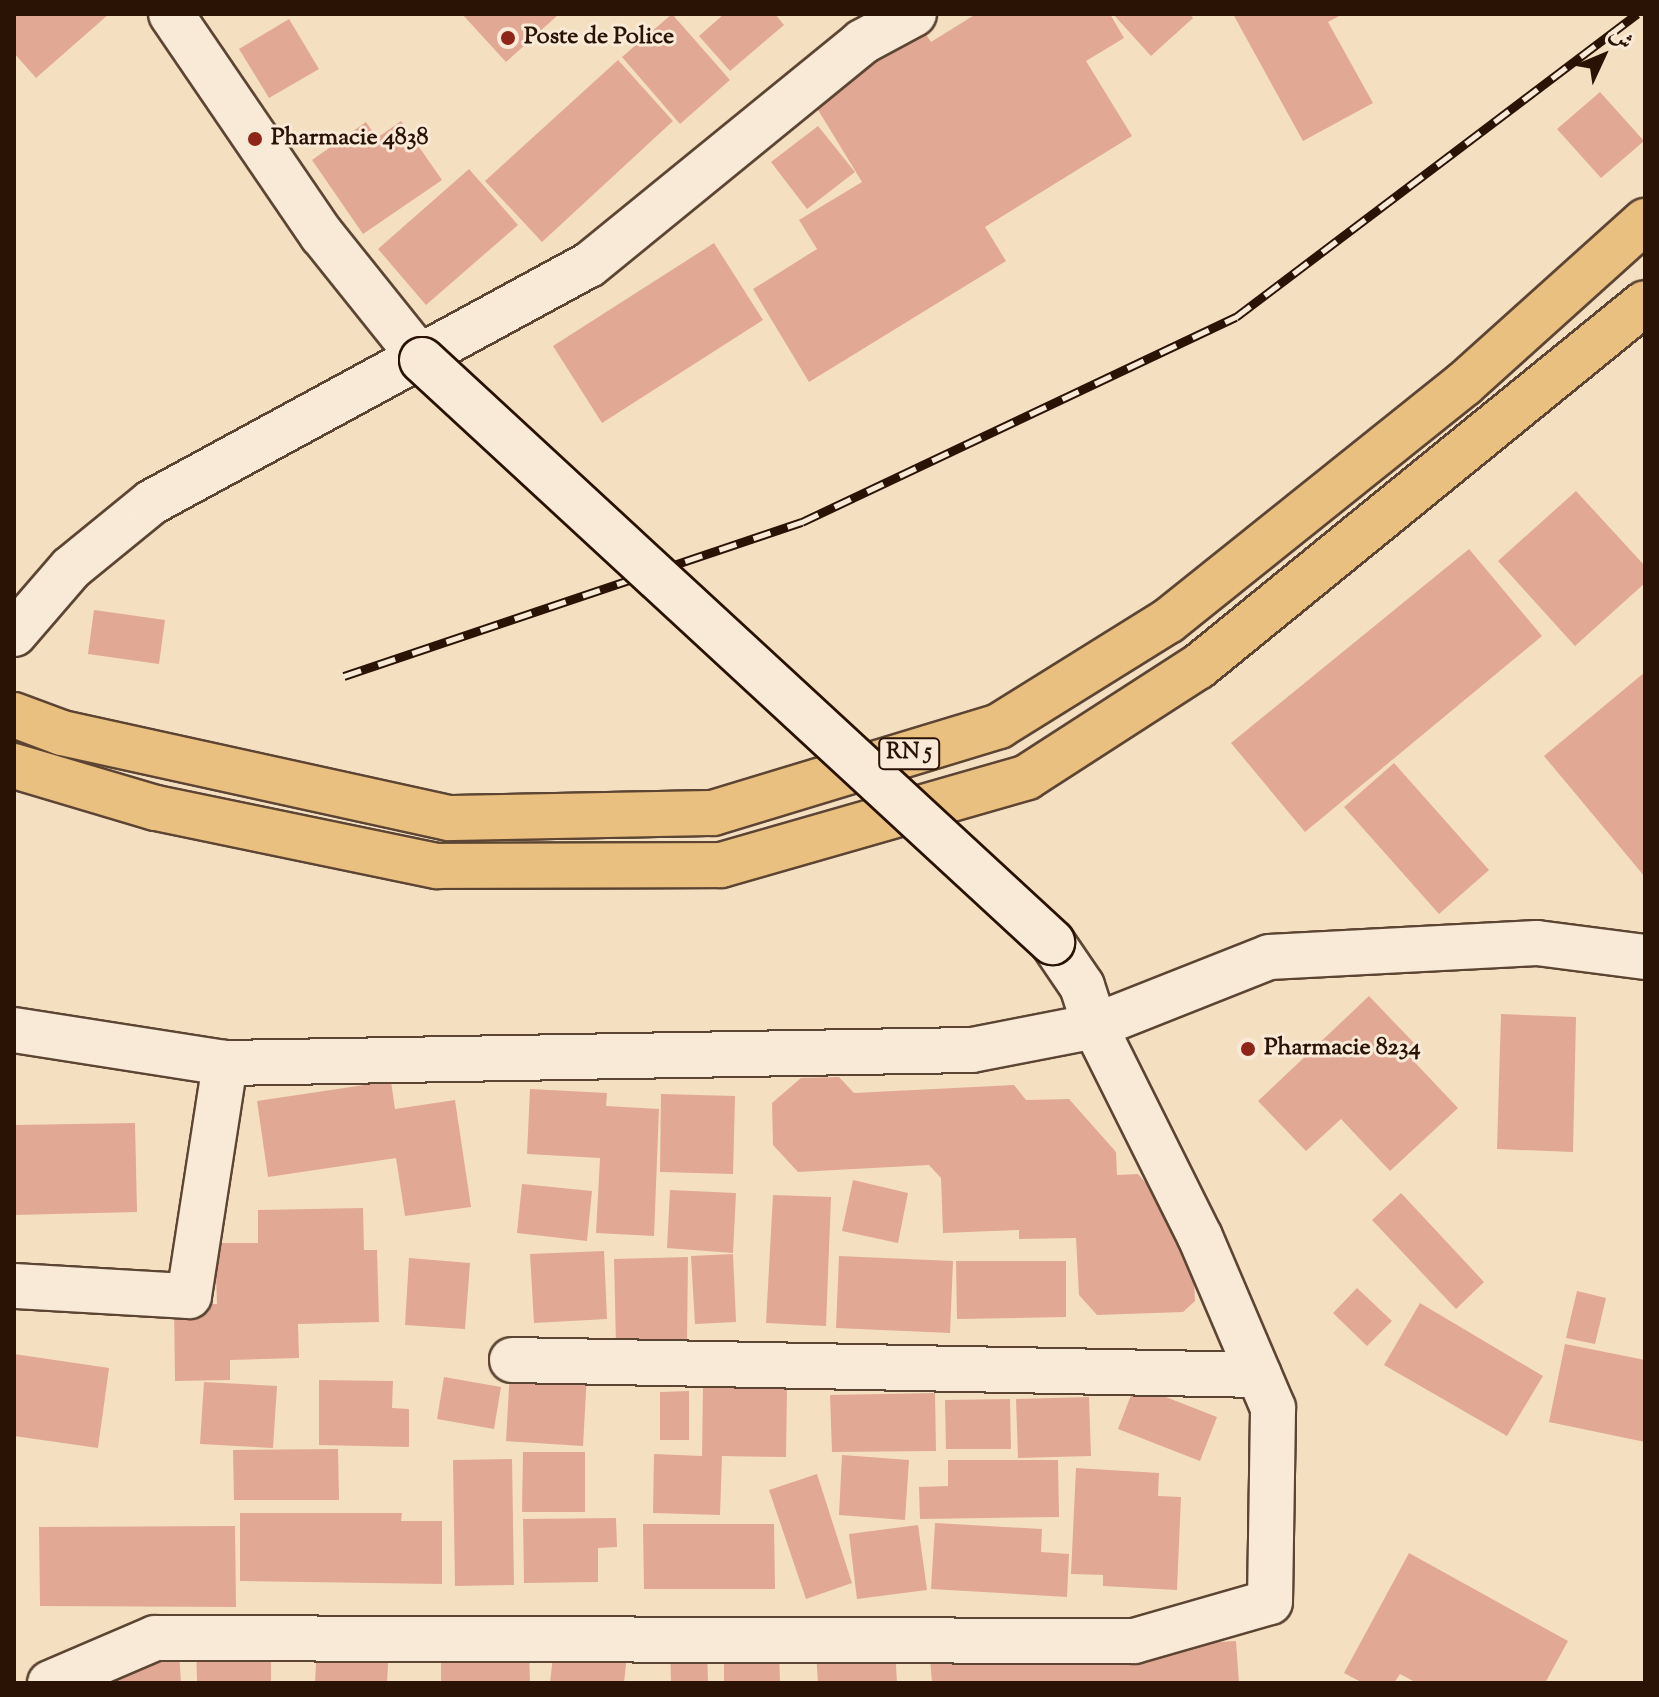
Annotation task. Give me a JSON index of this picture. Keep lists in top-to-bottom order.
{
  "streets": {
    "highway": ["RN 5"]
  },
  "places": ["Poste de Police", "Pharmacie 4838", "Pharmacie 8234"],
  "north": "top right"
}
